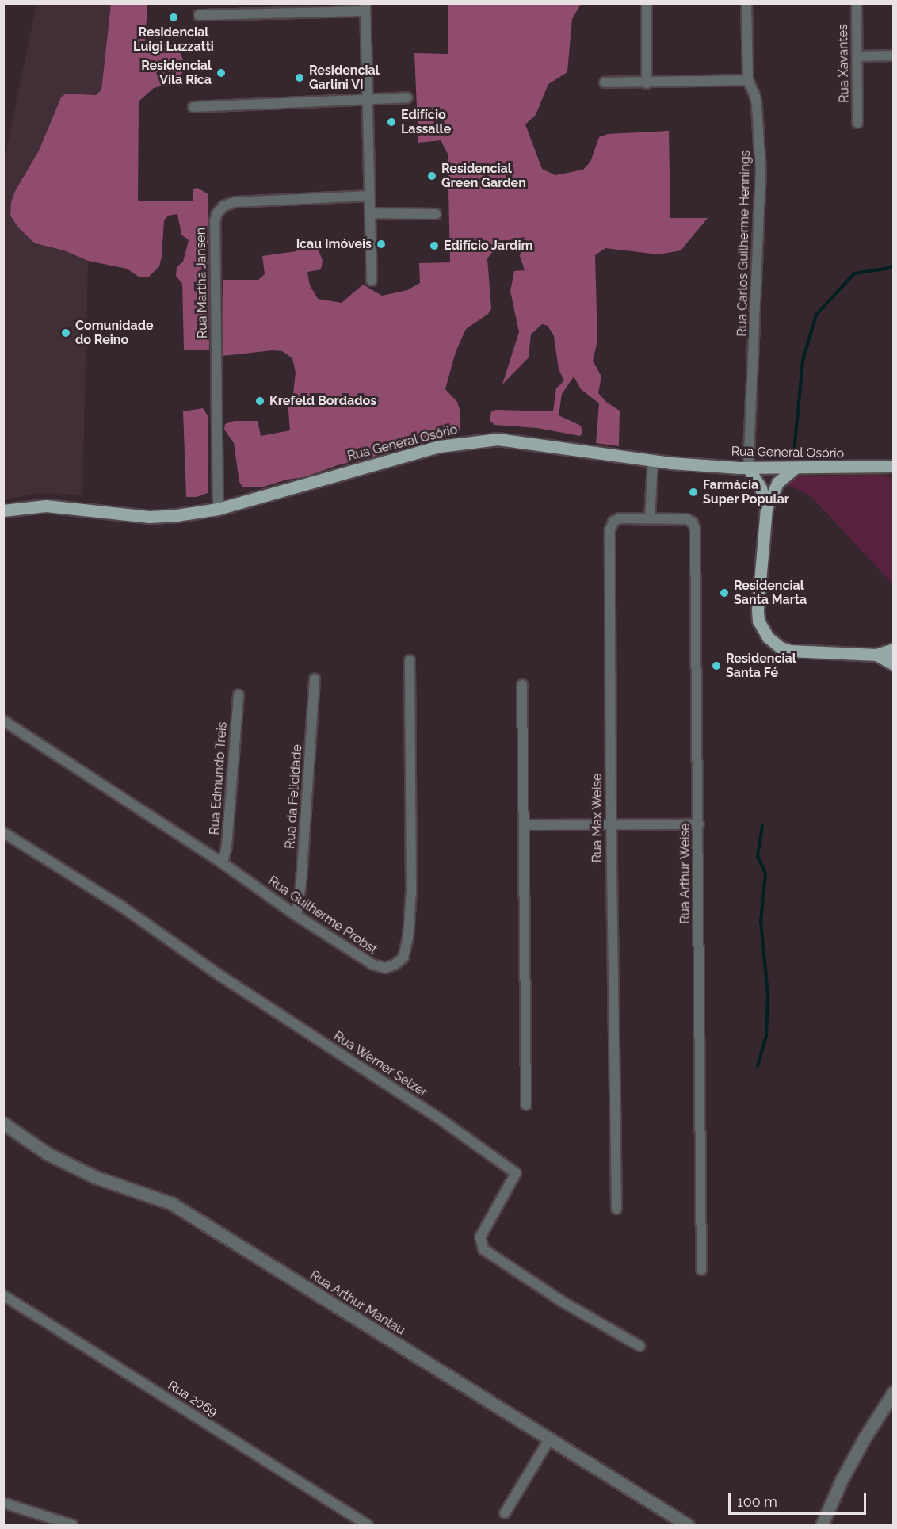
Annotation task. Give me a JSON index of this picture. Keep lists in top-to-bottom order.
{
  "streets": {
    "main road": ["Rua General Osório"],
    "street": [
      "Rua Xavantes",
      "Rua Carlos Guilherme Hennings",
      "Rua Martha Jansen",
      "Rua Edmundo Treis",
      "Rua da Felicidade",
      "Rua Max Weise",
      "Rua Arthur Weise",
      "Rua Guilherme Probst",
      "Rua Werner Selzer",
      "Rua Arthur Mantau",
      "Rua 2069"
    ]
  },
  "crossings": [
    ["Rua Carlos Guilherme Hennings", "Rua General Osório"],
    ["Rua Martha Jansen", "Rua General Osório"],
    ["Rua Edmundo Treis", "Rua Guilherme Probst"],
    ["Rua da Felicidade", "Rua Guilherme Probst"],
    ["Rua Max Weise", "Rua Arthur Weise"]
  ],
  "places": [
    "Residencial Luigi Luzzatti",
    "Residencial Vila Rica",
    "Residencial Garlini VI",
    "Edifício Lassalle",
    "Residencial Green Garden",
    "Icau Imóveis",
    "Edifício Jardim",
    "Comunidade do Reino",
    "Krefeld Bordados",
    "Farmácia Super Popular",
    "Residencial Santa Marta",
    "Residencial Santa Fé"
  ],
  "scale_bar": "100 m"
}
